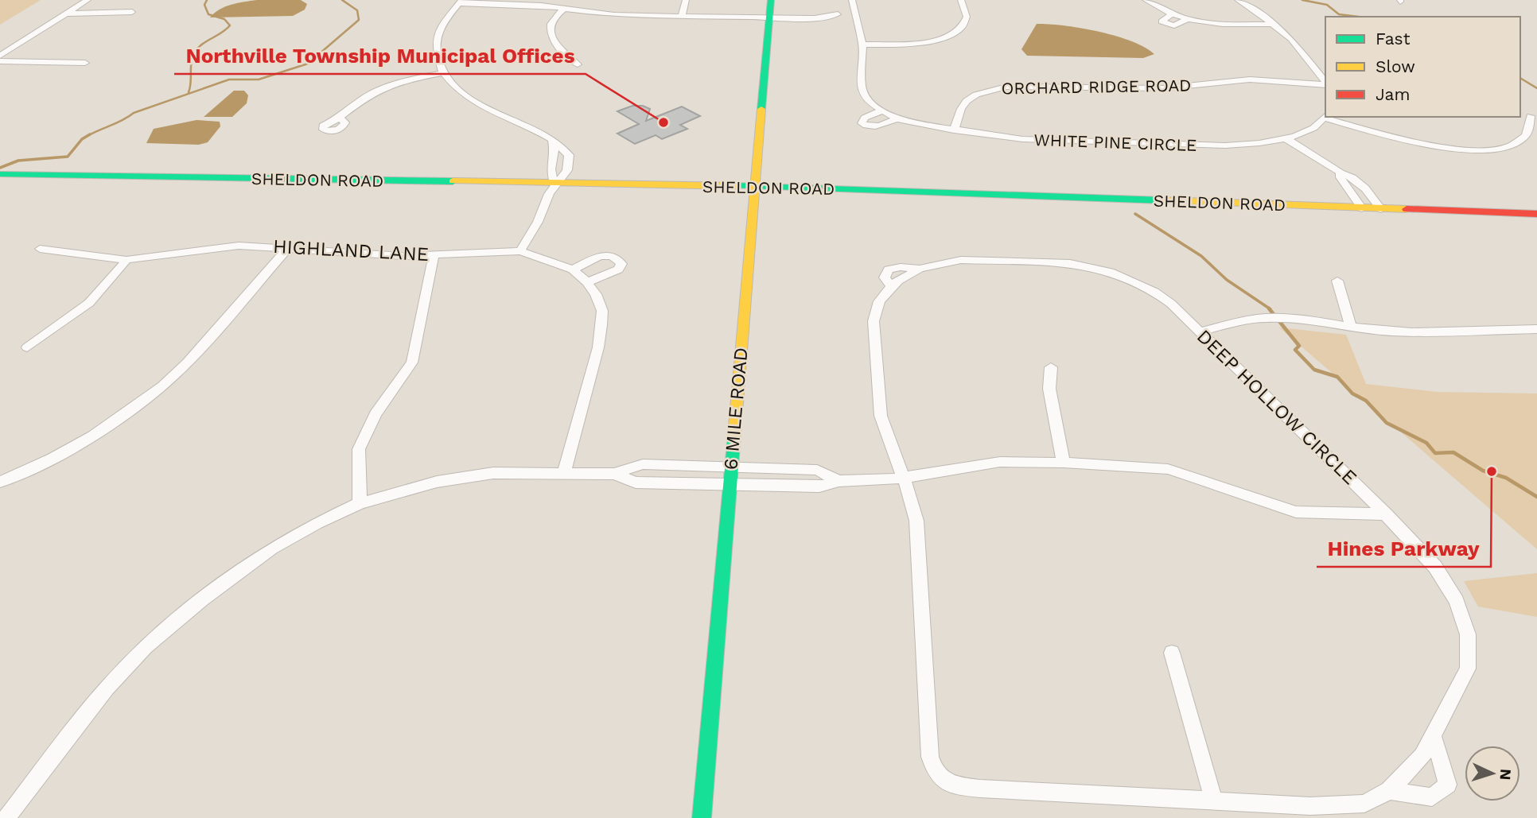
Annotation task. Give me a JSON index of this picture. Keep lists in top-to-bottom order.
{
  "streets": {
    "main road": ["SHELDON ROAD", "6 MILE ROAD"],
    "street": [
      "ORCHARD RIDGE ROAD",
      "WHITE PINE CIRCLE",
      "HIGHLAND LANE",
      "DEEP HOLLOW CIRCLE"
    ]
  },
  "crossings": [
    ["ORCHARD RIDGE ROAD", "WHITE PINE CIRCLE"],
    ["SHELDON ROAD", "6 MILE ROAD"]
  ],
  "places": ["Northville Township Municipal Offices", "Hines Parkway"],
  "legend": ["Fast", "Slow", "Jam"],
  "north": "right"
}
